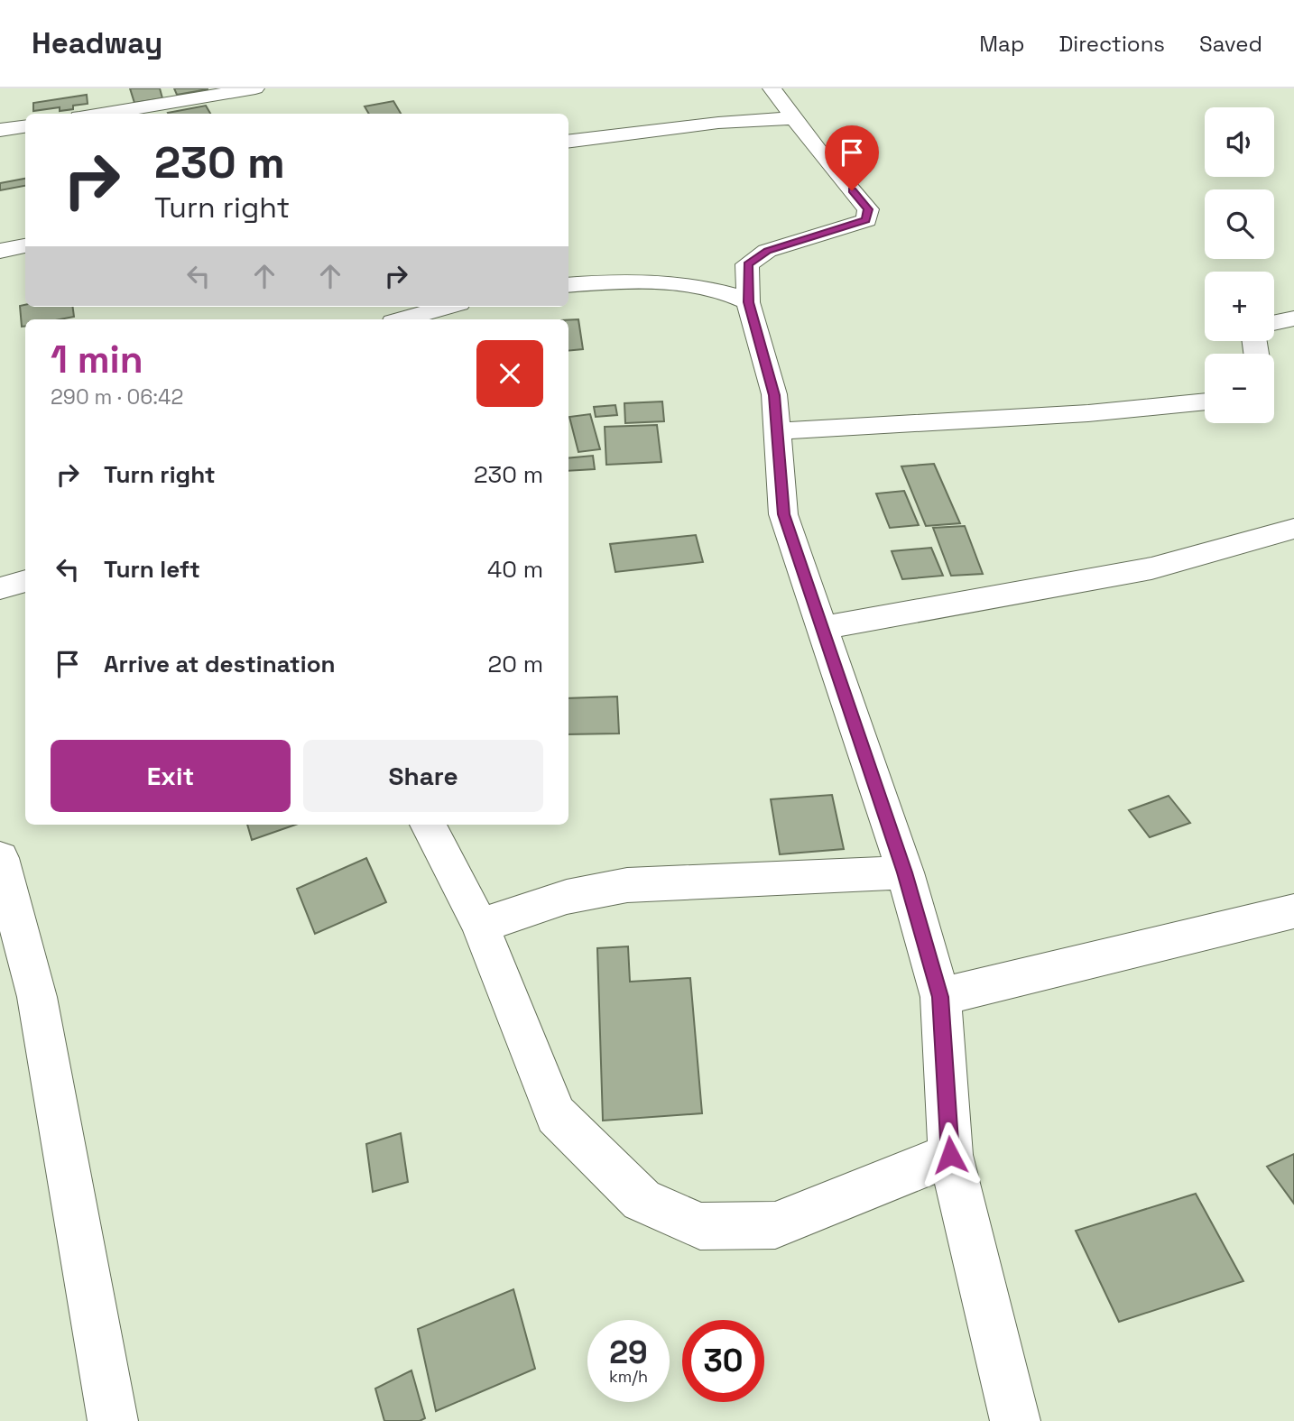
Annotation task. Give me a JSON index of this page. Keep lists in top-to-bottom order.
{
  "page": {
    "header": "Headway",
    "nav": ["Map", "Directions", "Saved"],
    "map_buttons": ["+", "−"],
    "turn": ["230 m", "Turn right"],
    "heading": ["1 min", "290 m · 06:42"],
    "list": [
      {
        "name": "Turn right",
        "value": "230 m"
      },
      {
        "name": "Turn left",
        "value": "40 m"
      },
      {
        "name": "Arrive at destination",
        "value": "20 m"
      }
    ],
    "buttons": ["Exit", "Share"],
    "speed": "29 km/h",
    "limit": "30"
  }
}
